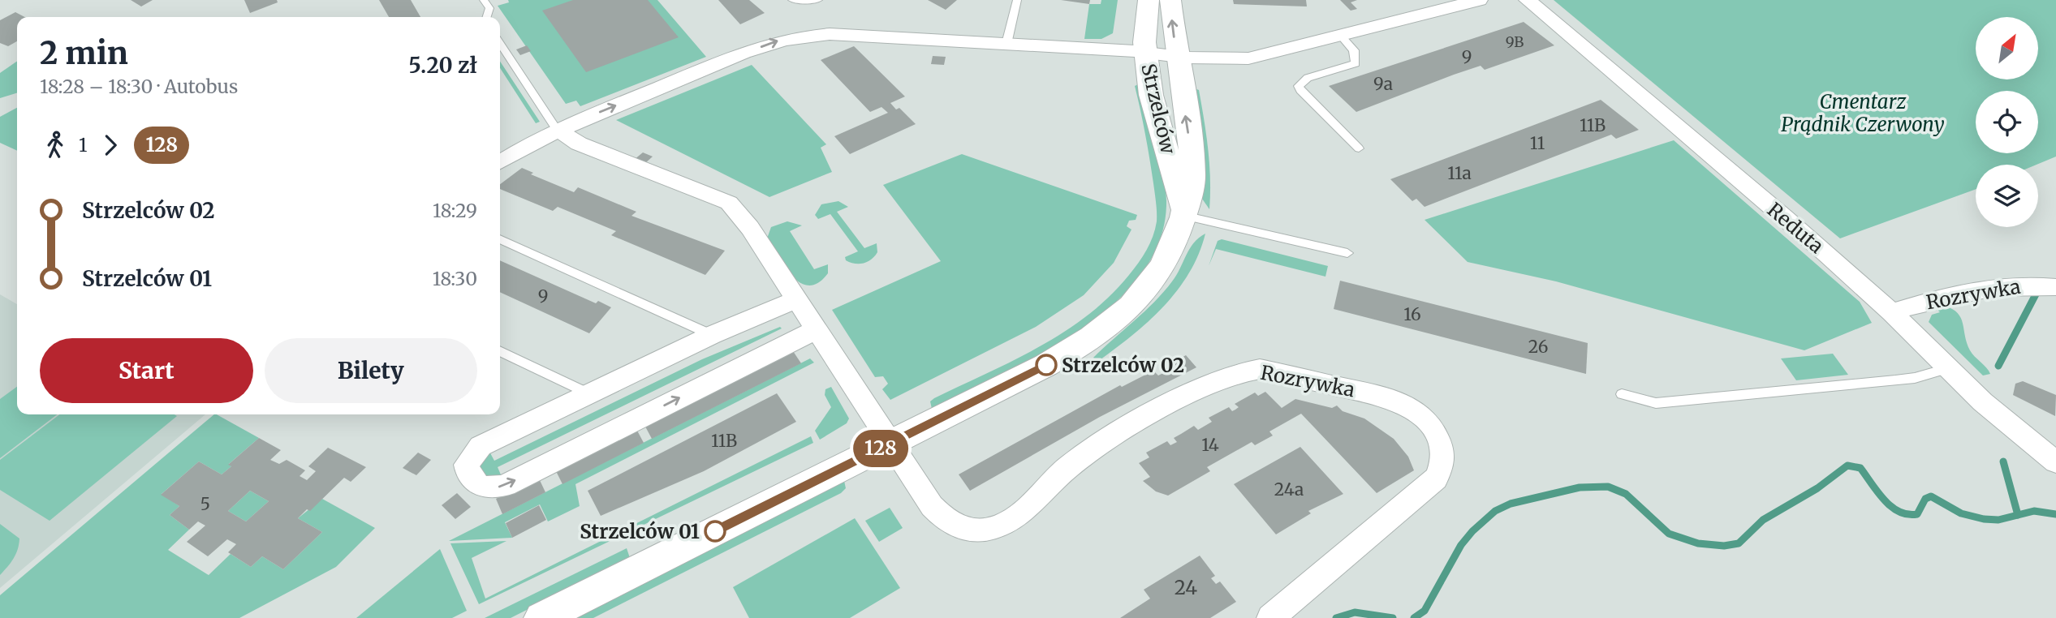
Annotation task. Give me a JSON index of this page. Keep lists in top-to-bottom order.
{
  "streets": {
    "street": ["Strzelców", "Reduta", "Rozrywka"]
  },
  "crossings": [
    ["Strzelców", "Rozrywka"],
    ["Reduta", "Rozrywka"]
  ],
  "parks": ["Cmentarz Prądnik Czerwony"],
  "places": ["Strzelców 02", "Strzelców 01"],
  "lines": ["bus line 128"],
  "house_numbers": [
    "9B",
    "9",
    "9a",
    "11B",
    "11",
    "11a",
    "9",
    "16",
    "26",
    "11B",
    "14",
    "24a",
    "5",
    "24"
  ],
  "north": "top right",
  "page": {
    "on_map": "128",
    "heading": ["2 min", "18:28 – 18:30 · Autobus", "5.20 zł"],
    "legs": ["1", "128"],
    "list": [
      {
        "name": "Strzelców 02",
        "value": "18:29"
      },
      {
        "name": "Strzelców 01",
        "value": "18:30"
      }
    ],
    "buttons": ["Start", "Bilety"]
  }
}
